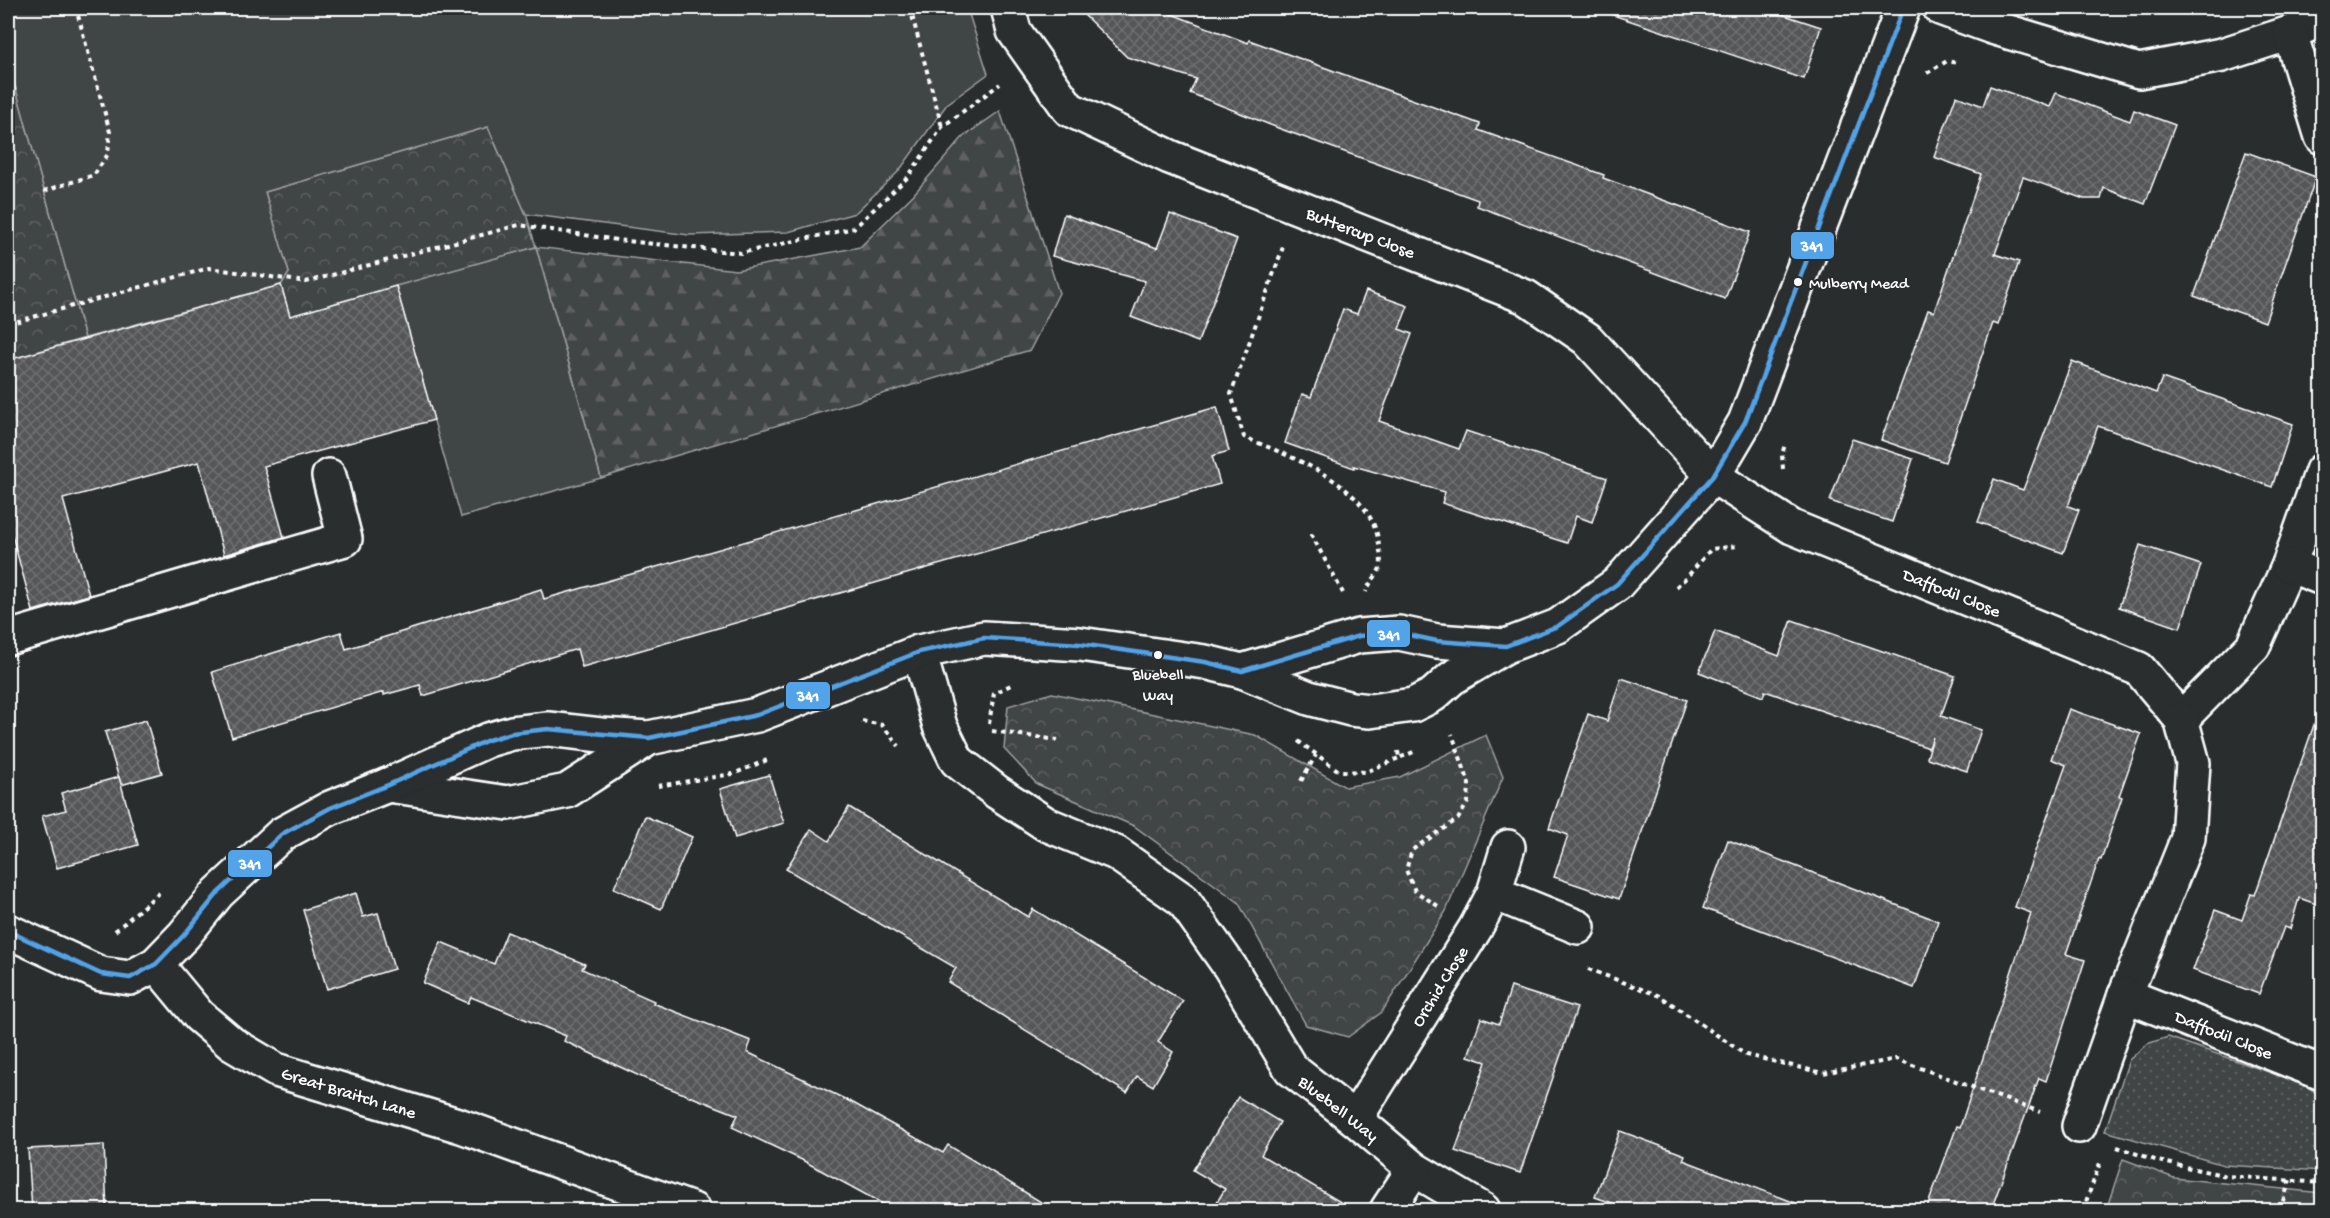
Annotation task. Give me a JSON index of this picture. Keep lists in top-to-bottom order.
{
  "streets": {
    "street": [
      "Buttercup Close",
      "Daffodil Close",
      "Orchid Close",
      "Great Braitch Lane",
      "Bluebell Way"
    ]
  },
  "crossings": [
    ["Buttercup Close", "Daffodil Close"],
    ["Orchid Close", "Bluebell Way"]
  ],
  "places": ["Mulberry Mead", "Bluebell Way"],
  "lines": ["transit line 341"]
}
